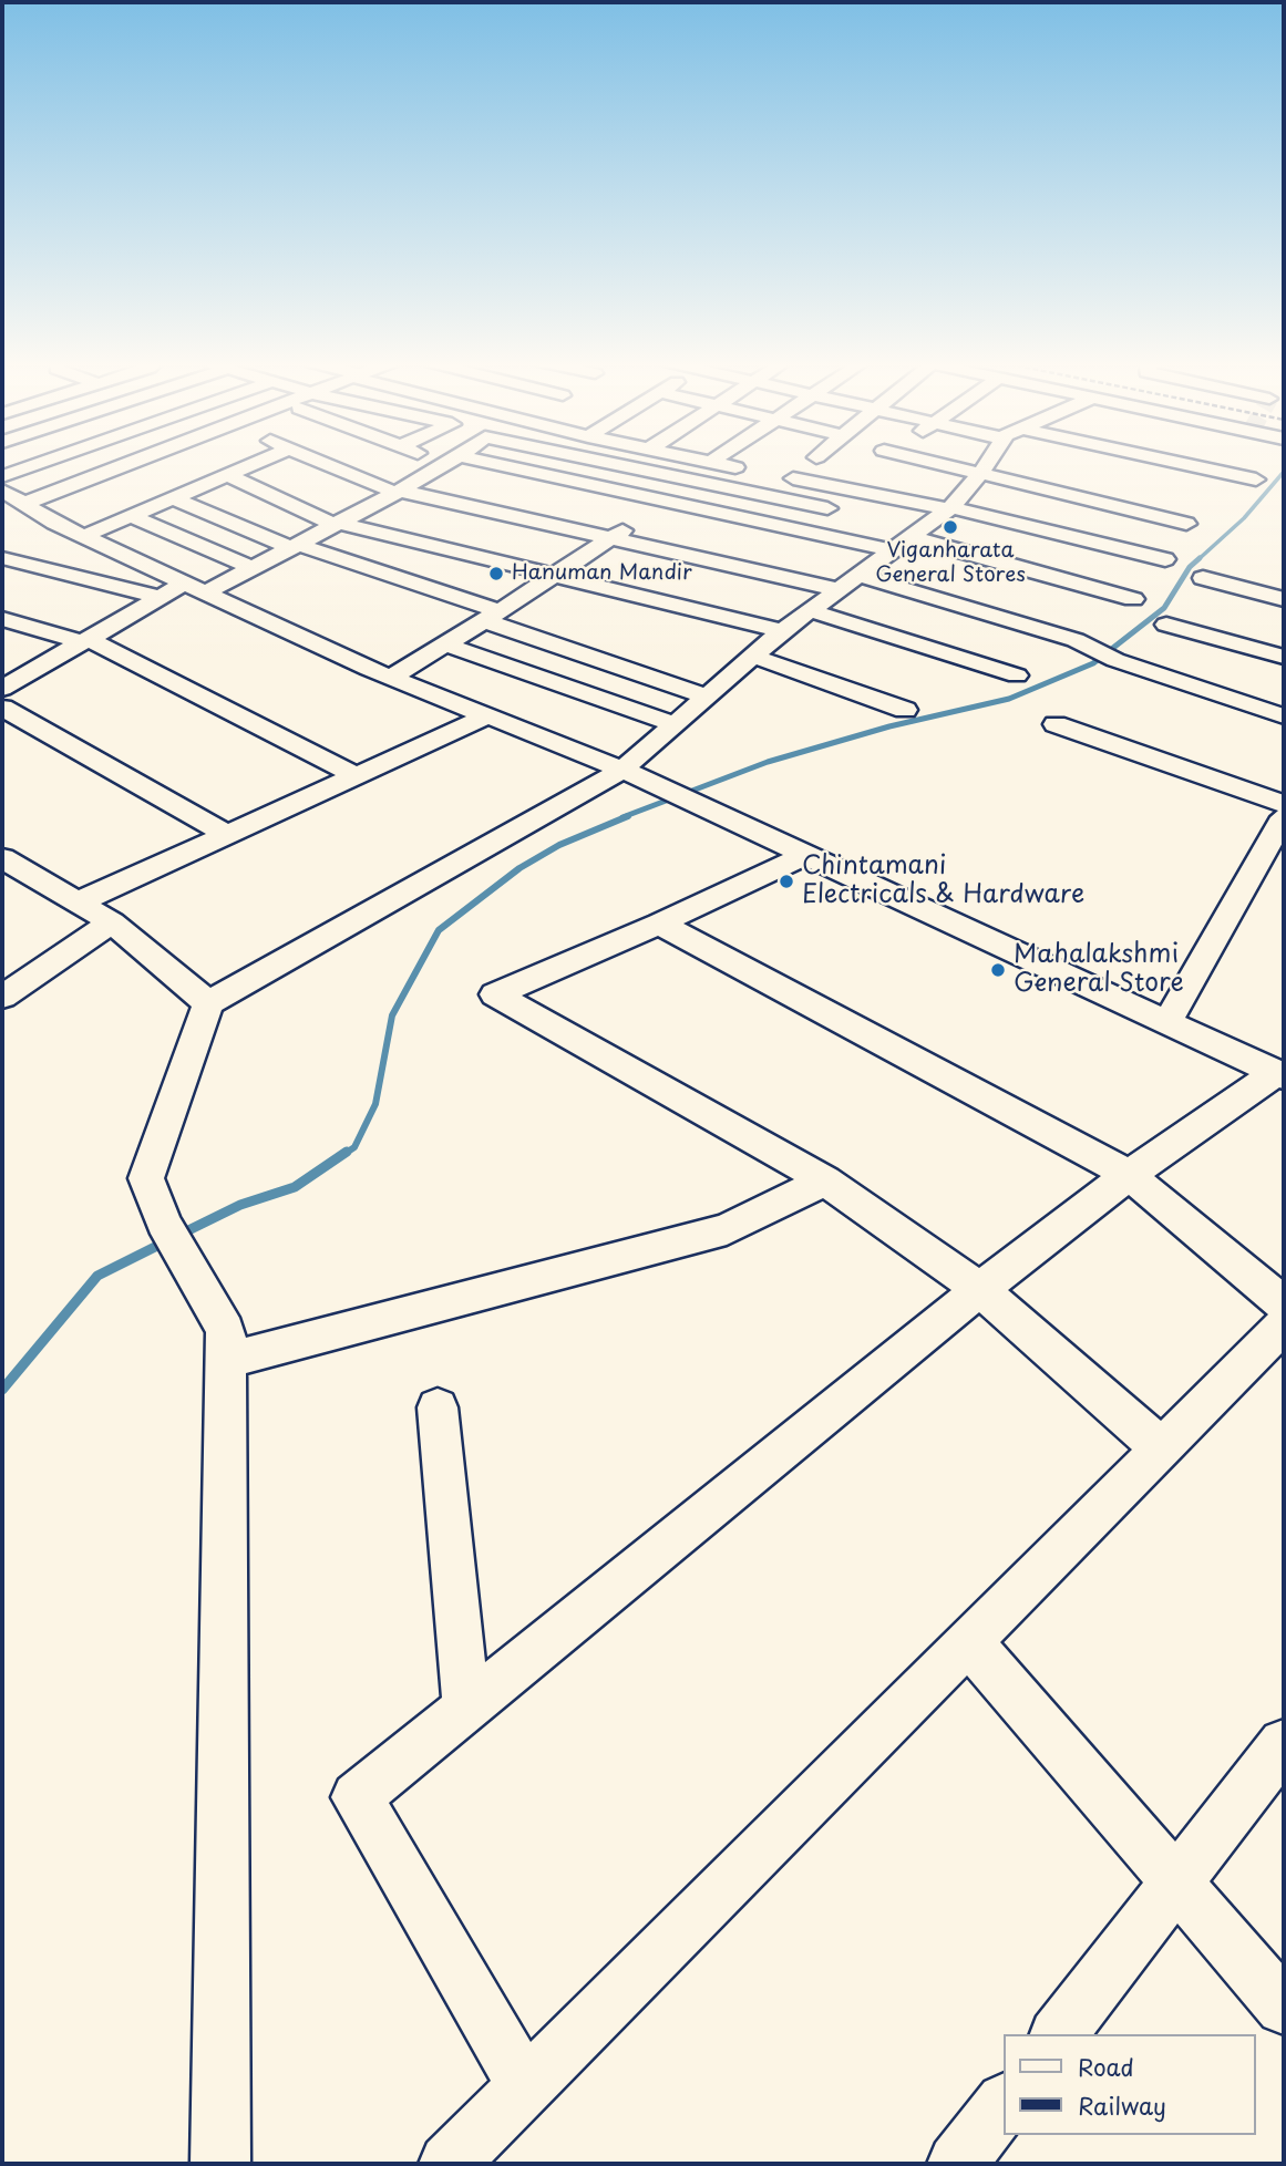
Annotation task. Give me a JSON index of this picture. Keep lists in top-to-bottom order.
{
  "places": [
    "Viganharata General Stores",
    "Hanuman Mandir",
    "Chintamani Electricals & Hardware",
    "Mahalakshmi General Store"
  ],
  "legend": ["Road", "Railway"]
}
